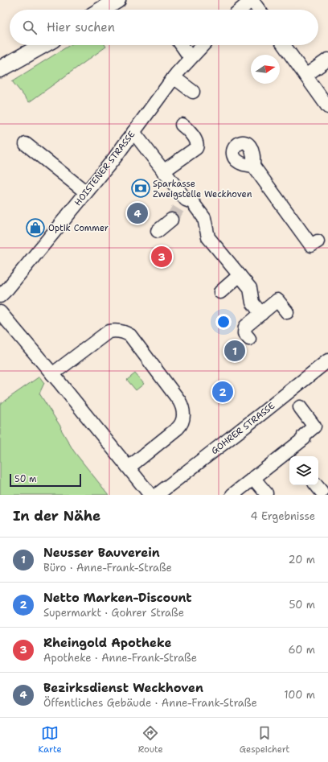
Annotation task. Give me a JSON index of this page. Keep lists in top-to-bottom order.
{
  "streets": {
    "street": ["HOISTENER STRASSE", "GOHRER STRASSE"]
  },
  "places": {
    "bank": ["Sparkasse Zweigstelle Weckhoven"],
    "shop": ["Optik Commer"]
  },
  "scale_bar": "50 m",
  "north": "right",
  "page": {
    "search": "Hier suchen",
    "pins": [
      "4",
      "3",
      "1",
      "2"
    ],
    "scale": "50 m",
    "heading": ["In der Nähe", "4 Ergebnisse"],
    "list": [
      {
        "mark": "1",
        "name": "Neusser Bauverein",
        "note": "Büro · Anne-Frank-Straße",
        "value": "20 m"
      },
      {
        "mark": "2",
        "name": "Netto Marken-Discount",
        "note": "Supermarkt · Gohrer Straße",
        "value": "50 m"
      },
      {
        "mark": "3",
        "name": "Rheingold Apotheke",
        "note": "Apotheke · Anne-Frank-Straße",
        "value": "60 m"
      },
      {
        "mark": "4",
        "name": "Bezirksdienst Weckhoven",
        "note": "Öffentliches Gebäude · Anne-Frank-Straße",
        "value": "100 m"
      }
    ],
    "nav": ["Karte", "Route", "Gespeichert"]
  }
}
